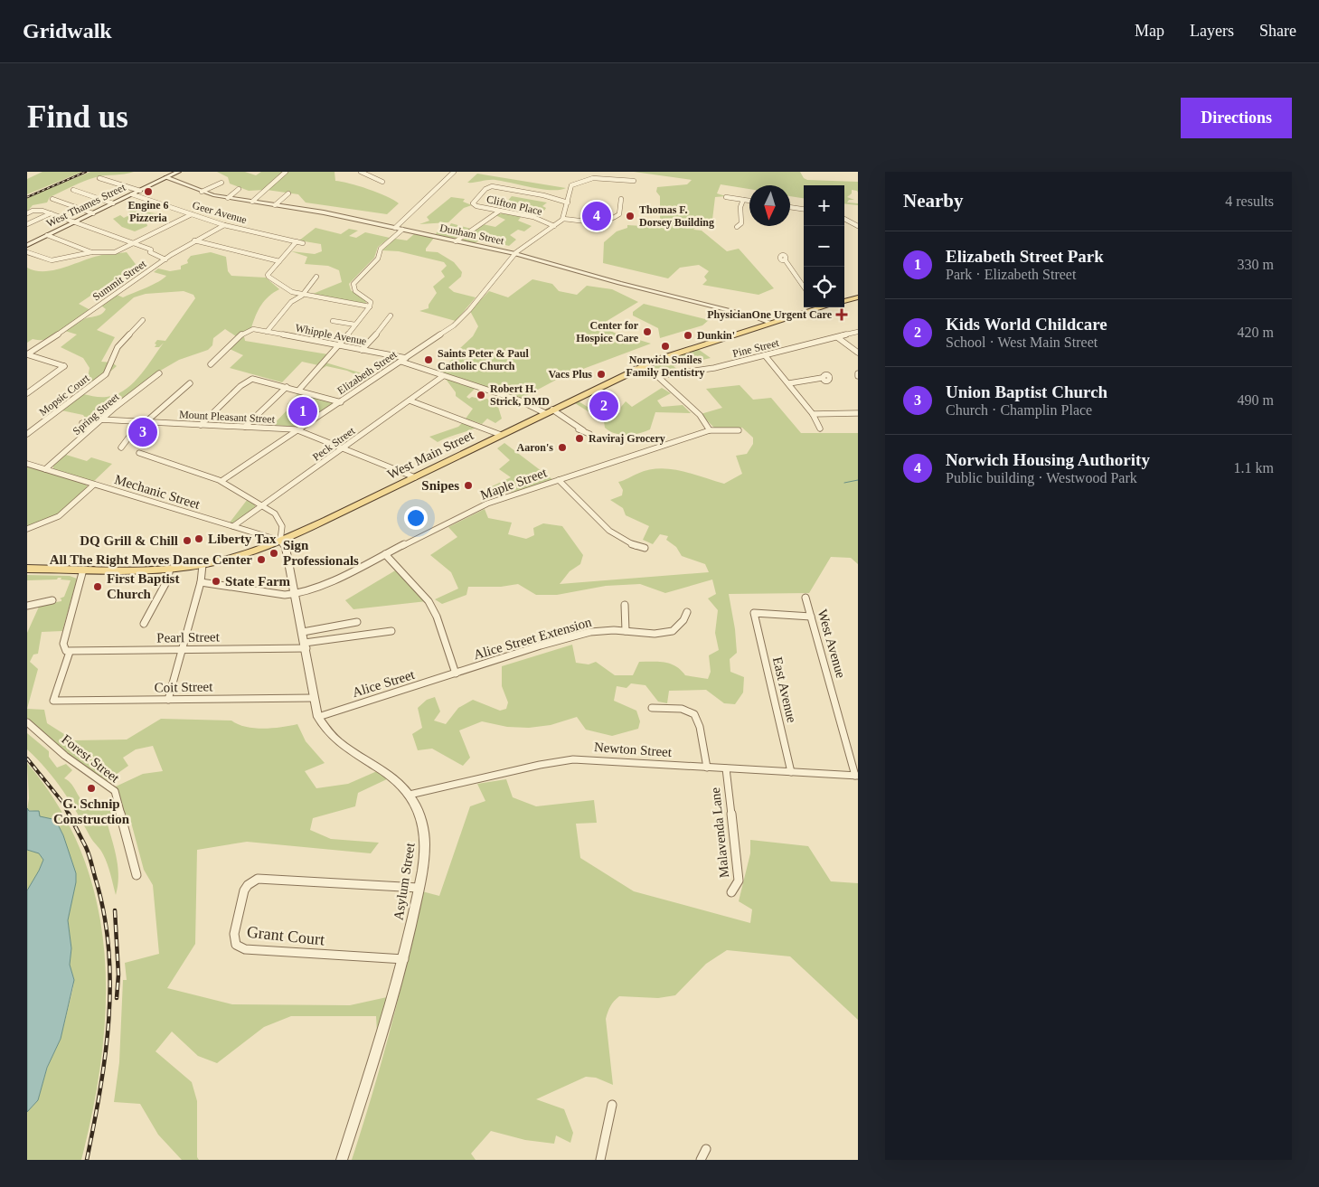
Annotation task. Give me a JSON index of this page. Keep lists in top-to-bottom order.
{
  "streets": {
    "main road": ["West Thames Street", "West Main Street"],
    "street": [
      "Clifton Place",
      "Geer Avenue",
      "Dunham Street",
      "Summit Street",
      "Whipple Avenue",
      "Pine Street",
      "Elizabeth Street",
      "Mopsic Court",
      "Spring Street",
      "Mount Pleasant Street",
      "Peck Street",
      "Maple Street",
      "Mechanic Street",
      "Pearl Street",
      "Alice Street Extension",
      "West Avenue",
      "Alice Street",
      "Coit Street",
      "East Avenue",
      "Newton Street",
      "Forest Street",
      "Malavenda Lane",
      "Asylum Street",
      "Grant Court"
    ]
  },
  "crossings": [
    ["West Thames Street", "Geer Avenue"],
    ["West Thames Street", "Dunham Street"],
    ["Clifton Place", "Elizabeth Street"],
    ["Geer Avenue", "Summit Street"],
    ["Dunham Street", "Elizabeth Street"],
    ["Dunham Street", "West Main Street"],
    ["Whipple Avenue", "Elizabeth Street"],
    ["Elizabeth Street", "Mount Pleasant Street"],
    ["Spring Street", "Mount Pleasant Street"],
    ["Spring Street", "Mechanic Street"],
    ["Mount Pleasant Street", "Peck Street"],
    ["Mount Pleasant Street", "West Main Street"],
    ["Peck Street", "Mechanic Street"],
    ["West Main Street", "Mechanic Street"],
    ["West Main Street", "Asylum Street"],
    ["Maple Street", "Asylum Street"],
    ["Mechanic Street", "Asylum Street"],
    ["Pearl Street", "Coit Street"],
    ["Pearl Street", "Asylum Street"],
    ["Alice Street Extension", "Alice Street"],
    ["West Avenue", "East Avenue"],
    ["West Avenue", "Newton Street"],
    ["Alice Street", "Asylum Street"],
    ["Coit Street", "Asylum Street"],
    ["East Avenue", "Newton Street"],
    ["Newton Street", "Malavenda Lane"],
    ["Newton Street", "Asylum Street"],
    ["Asylum Street", "Grant Court"]
  ],
  "places": {
    "other": [
      "Engine 6 Pizzeria",
      "Thomas F. Dorsey Building",
      "Center for Hospice Care",
      "Dunkin'",
      "Norwich Smiles Family Dentistry",
      "Saints Peter & Paul Catholic Church",
      "Vacs Plus",
      "Robert H. Strick, DMD",
      "Raviraj Grocery",
      "Aaron's",
      "Snipes",
      "Liberty Tax",
      "DQ Grill & Chill",
      "Sign Professionals",
      "All The Right Moves Dance Center",
      "State Farm",
      "First Baptist Church",
      "G. Schnip Construction"
    ],
    "health": ["PhysicianOne Urgent Care"]
  },
  "north": "bottom",
  "page": {
    "header": "Gridwalk",
    "nav": ["Map", "Layers", "Share"],
    "buttons": "Directions",
    "title": "Find us",
    "heading": ["Nearby", "4 results"],
    "map_buttons": ["+", "−"],
    "pins": [
      "4",
      "2",
      "1",
      "3"
    ],
    "list": [
      {
        "mark": "1",
        "name": "Elizabeth Street Park",
        "note": "Park · Elizabeth Street",
        "value": "330 m"
      },
      {
        "mark": "2",
        "name": "Kids World Childcare",
        "note": "School · West Main Street",
        "value": "420 m"
      },
      {
        "mark": "3",
        "name": "Union Baptist Church",
        "note": "Church · Champlin Place",
        "value": "490 m"
      },
      {
        "mark": "4",
        "name": "Norwich Housing Authority",
        "note": "Public building · Westwood Park",
        "value": "1.1 km"
      }
    ]
  }
}
